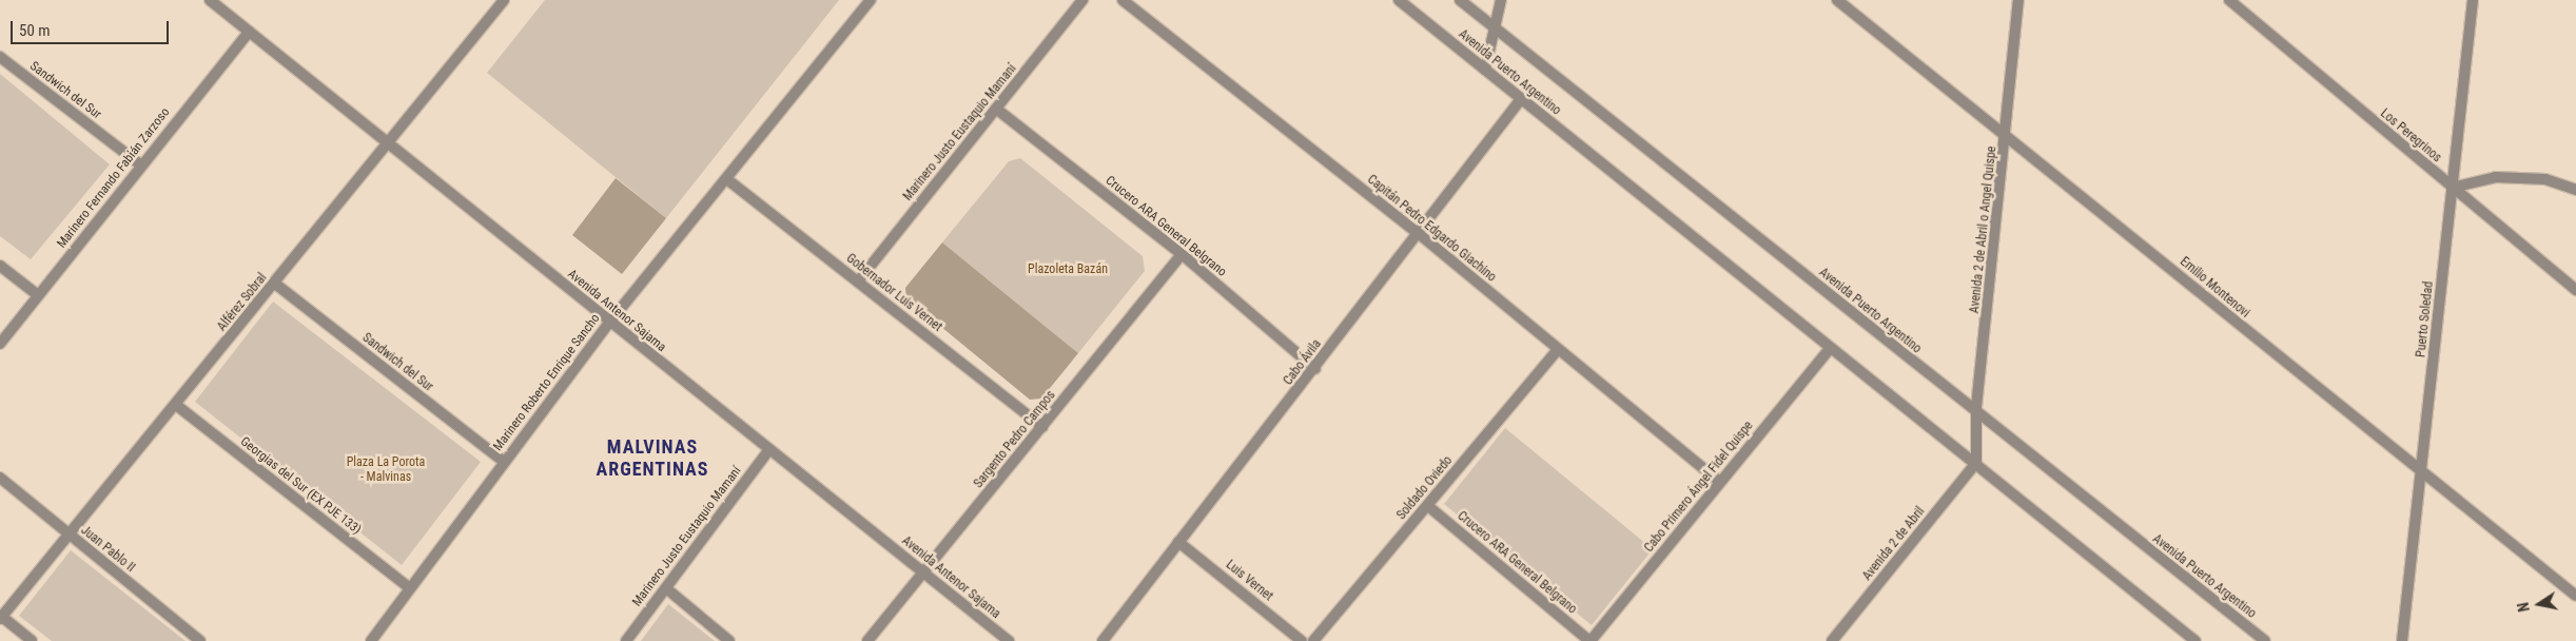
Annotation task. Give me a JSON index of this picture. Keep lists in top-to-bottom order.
{
  "streets": {
    "street": [
      "Avenida Puerto Argentino",
      "Sandwich del Sur",
      "Marinero Justo Eustaquio Mamaní",
      "Los Peregrinos",
      "Marinero Fernando Fabián Zarzoso",
      "Crucero ARA General Belgrano",
      "Capitán Pedro Edgardo Giachino",
      "Avenida 2 de Abril o Angel Quispe",
      "Emilio Montenovi",
      "Gobernador Luis Vernet",
      "Alférez Sobral",
      "Avenida Antenor Sajama",
      "Puerto Soledad",
      "Cabo Ávila",
      "Marinero Roberto Enrique Sancho",
      "Sargento Pedro Campos",
      "Georgias del Sur (EX PJE 133)",
      "Cabo Primero Ángel Fidel Quispe",
      "Soldado Oviedo",
      "Avenida 2 de Abril",
      "Juan Pablo II",
      "Luis Vernet"
    ]
  },
  "crossings": [
    ["Avenida Puerto Argentino", "Avenida 2 de Abril o Angel Quispe"],
    ["Avenida Puerto Argentino", "Cabo Ávila"],
    ["Avenida Puerto Argentino", "Cabo Primero Ángel Fidel Quispe"],
    ["Avenida Puerto Argentino", "Avenida 2 de Abril"],
    ["Sandwich del Sur", "Marinero Fernando Fabián Zarzoso"],
    ["Sandwich del Sur", "Alférez Sobral"],
    ["Sandwich del Sur", "Marinero Roberto Enrique Sancho"],
    ["Marinero Justo Eustaquio Mamaní", "Crucero ARA General Belgrano"],
    ["Marinero Justo Eustaquio Mamaní", "Gobernador Luis Vernet"],
    ["Marinero Justo Eustaquio Mamaní", "Avenida Antenor Sajama"],
    ["Los Peregrinos", "Puerto Soledad"],
    ["Marinero Fernando Fabián Zarzoso", "Avenida Antenor Sajama"],
    ["Crucero ARA General Belgrano", "Cabo Ávila"],
    ["Crucero ARA General Belgrano", "Sargento Pedro Campos"],
    ["Crucero ARA General Belgrano", "Cabo Primero Ángel Fidel Quispe"],
    ["Crucero ARA General Belgrano", "Soldado Oviedo"],
    ["Capitán Pedro Edgardo Giachino", "Cabo Ávila"],
    ["Capitán Pedro Edgardo Giachino", "Cabo Primero Ángel Fidel Quispe"],
    ["Capitán Pedro Edgardo Giachino", "Soldado Oviedo"],
    ["Avenida 2 de Abril o Angel Quispe", "Emilio Montenovi"],
    ["Avenida 2 de Abril o Angel Quispe", "Avenida 2 de Abril"],
    ["Emilio Montenovi", "Puerto Soledad"],
    ["Gobernador Luis Vernet", "Marinero Roberto Enrique Sancho"],
    ["Gobernador Luis Vernet", "Sargento Pedro Campos"],
    ["Alférez Sobral", "Avenida Antenor Sajama"],
    ["Alférez Sobral", "Georgias del Sur (EX PJE 133)"],
    ["Alférez Sobral", "Juan Pablo II"],
    ["Avenida Antenor Sajama", "Marinero Roberto Enrique Sancho"],
    ["Avenida Antenor Sajama", "Sargento Pedro Campos"],
    ["Cabo Ávila", "Luis Vernet"],
    ["Marinero Roberto Enrique Sancho", "Georgias del Sur (EX PJE 133)"]
  ],
  "districts": ["MALVINAS ARGENTINAS"],
  "parks": ["Plazoleta Bazán", "Plaza La Porota - Malvinas"],
  "scale_bar": "50 m",
  "north": "left"
}
